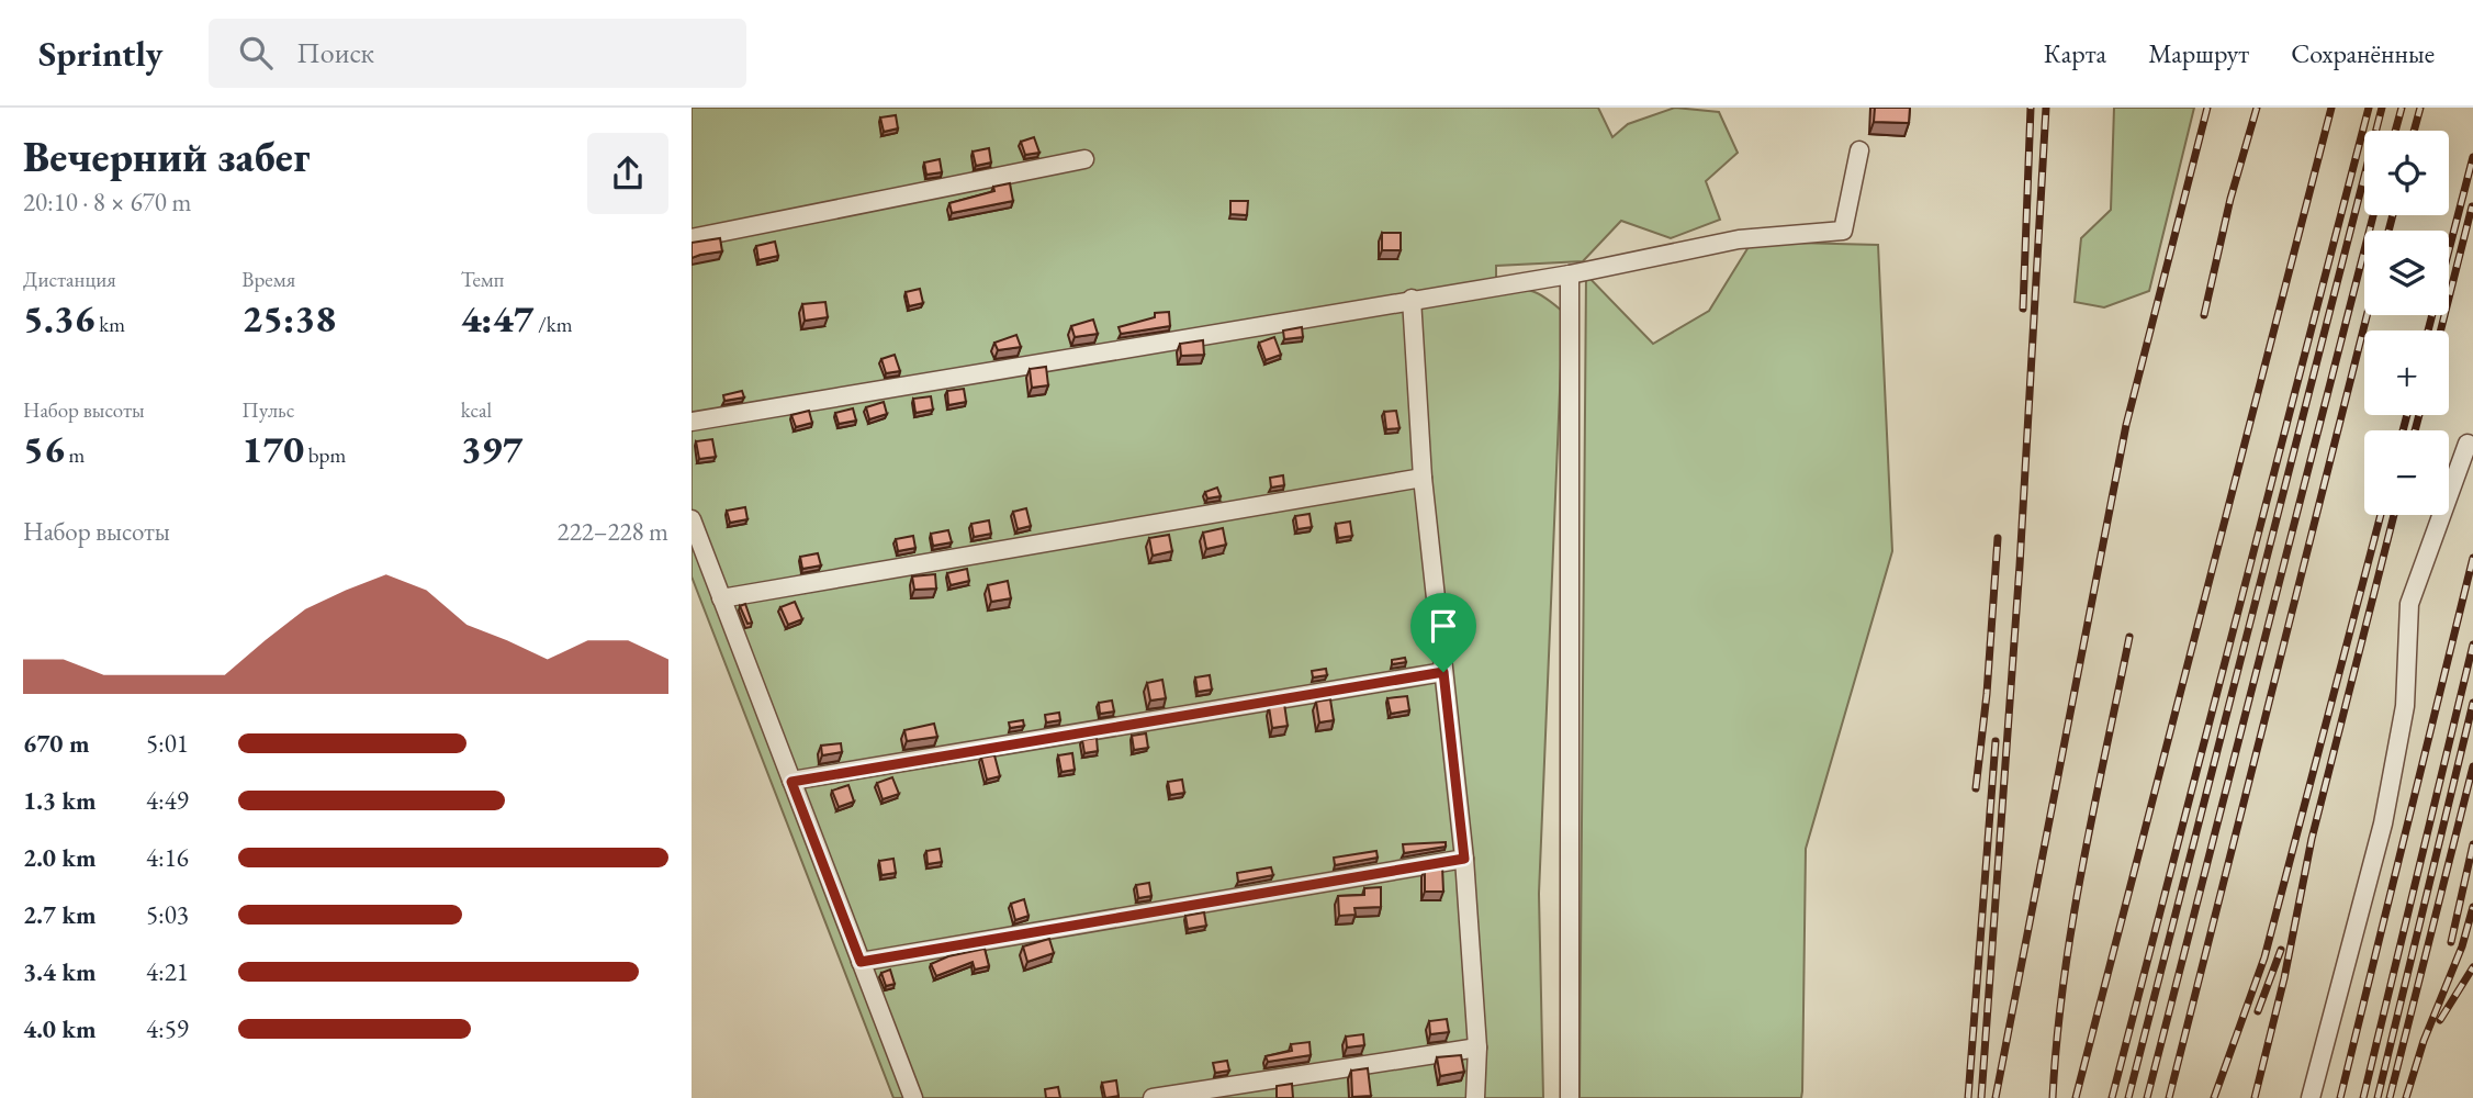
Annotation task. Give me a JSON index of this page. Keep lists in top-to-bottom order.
{
  "page": {
    "header": "Sprintly",
    "search": "Поиск",
    "nav": ["Карта", "Маршрут", "Сохранённые"],
    "heading": ["Вечерний забег", "20:10 · 8 × 670 m"],
    "map_buttons": ["+", "−"],
    "stats": [
      ["Дистанция", "5.36 km"],
      ["Время", "25:38"],
      ["Темп", "4:47 /km"],
      ["Набор высоты", "56 m"],
      ["Пульс", "170 bpm"],
      ["kcal", "397"]
    ],
    "chart": ["Набор высоты", "222–228 m"],
    "list": [
      {
        "name": "670 m",
        "note": "5:01"
      },
      {
        "name": "1.3 km",
        "note": "4:49"
      },
      {
        "name": "2.0 km",
        "note": "4:16"
      },
      {
        "name": "2.7 km",
        "note": "5:03"
      },
      {
        "name": "3.4 km",
        "note": "4:21"
      },
      {
        "name": "4.0 km",
        "note": "4:59"
      }
    ]
  }
}
